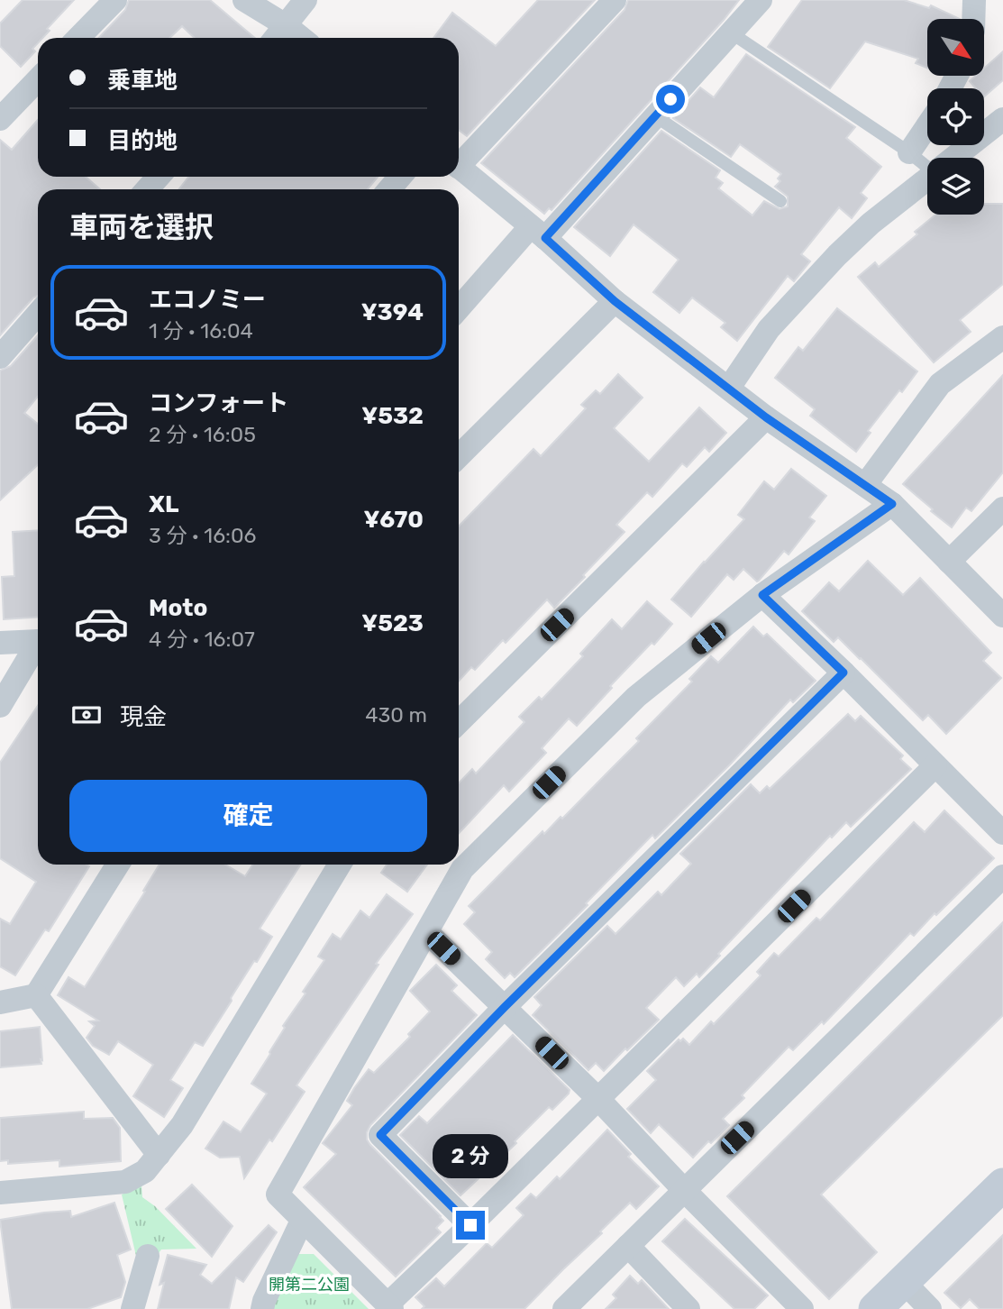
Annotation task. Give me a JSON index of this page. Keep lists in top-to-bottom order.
{
  "parks": ["開第二公園"],
  "north": "bottom right",
  "page": {
    "banner": ["乗車地", "目的地"],
    "heading": "車両を選択",
    "list": [
      {
        "name": "エコノミー",
        "note": "1 分 · 16:04",
        "value": "¥394"
      },
      {
        "name": "コンフォート",
        "note": "2 分 · 16:05",
        "value": "¥532"
      },
      {
        "name": "XL",
        "note": "3 分 · 16:06",
        "value": "¥670"
      },
      {
        "name": "Moto",
        "note": "4 分 · 16:07",
        "value": "¥523"
      }
    ],
    "pay": ["現金", "430 m"],
    "buttons": "確定",
    "bubble": "2 分"
  }
}
